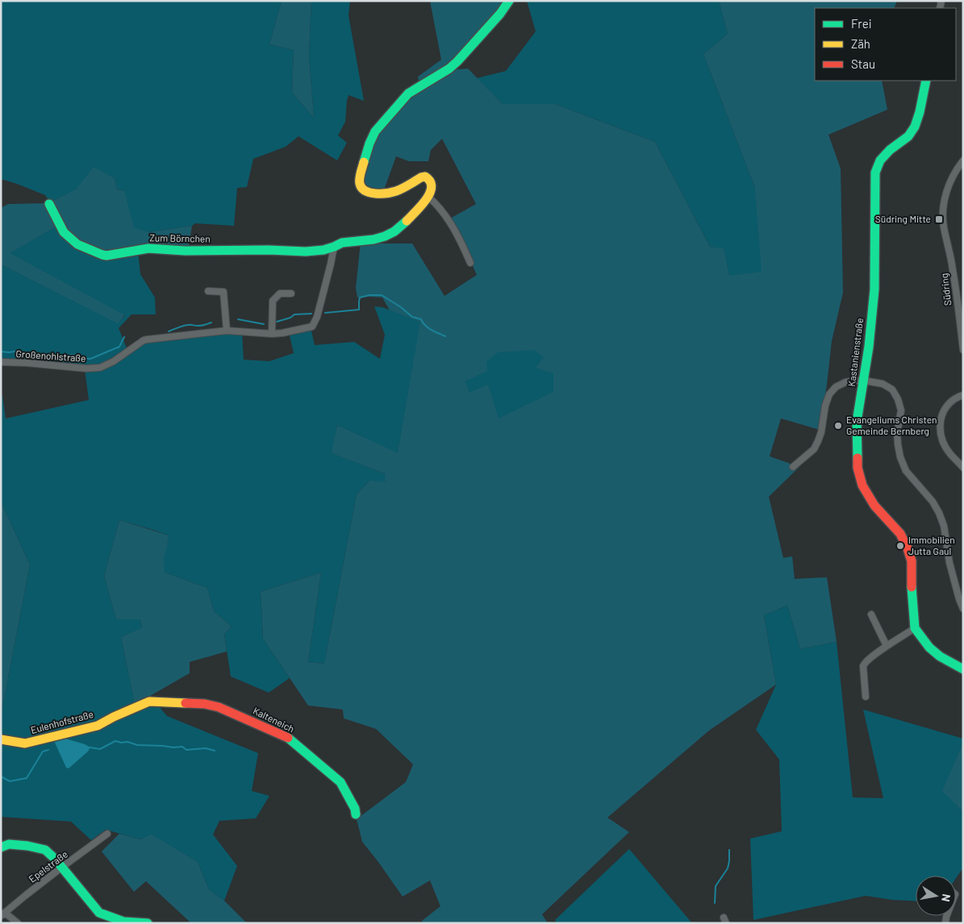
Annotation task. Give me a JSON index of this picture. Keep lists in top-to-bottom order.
{
  "streets": {
    "street": [
      "Zum Börnchen",
      "Südring",
      "Kastanienstraße",
      "Großenohlstraße",
      "Kalteneich",
      "Eulenhofstraße",
      "Epelstraße"
    ]
  },
  "crossings": [
    ["Kalteneich", "Eulenhofstraße"]
  ],
  "places": {
    "transit": ["Südring Mitte"],
    "other": ["Evangeliums Christen Gemeinde Bernberg", "Immobilien Jutta Gaul"]
  },
  "legend": ["Frei", "Zäh", "Stau"],
  "north": "right"
}
